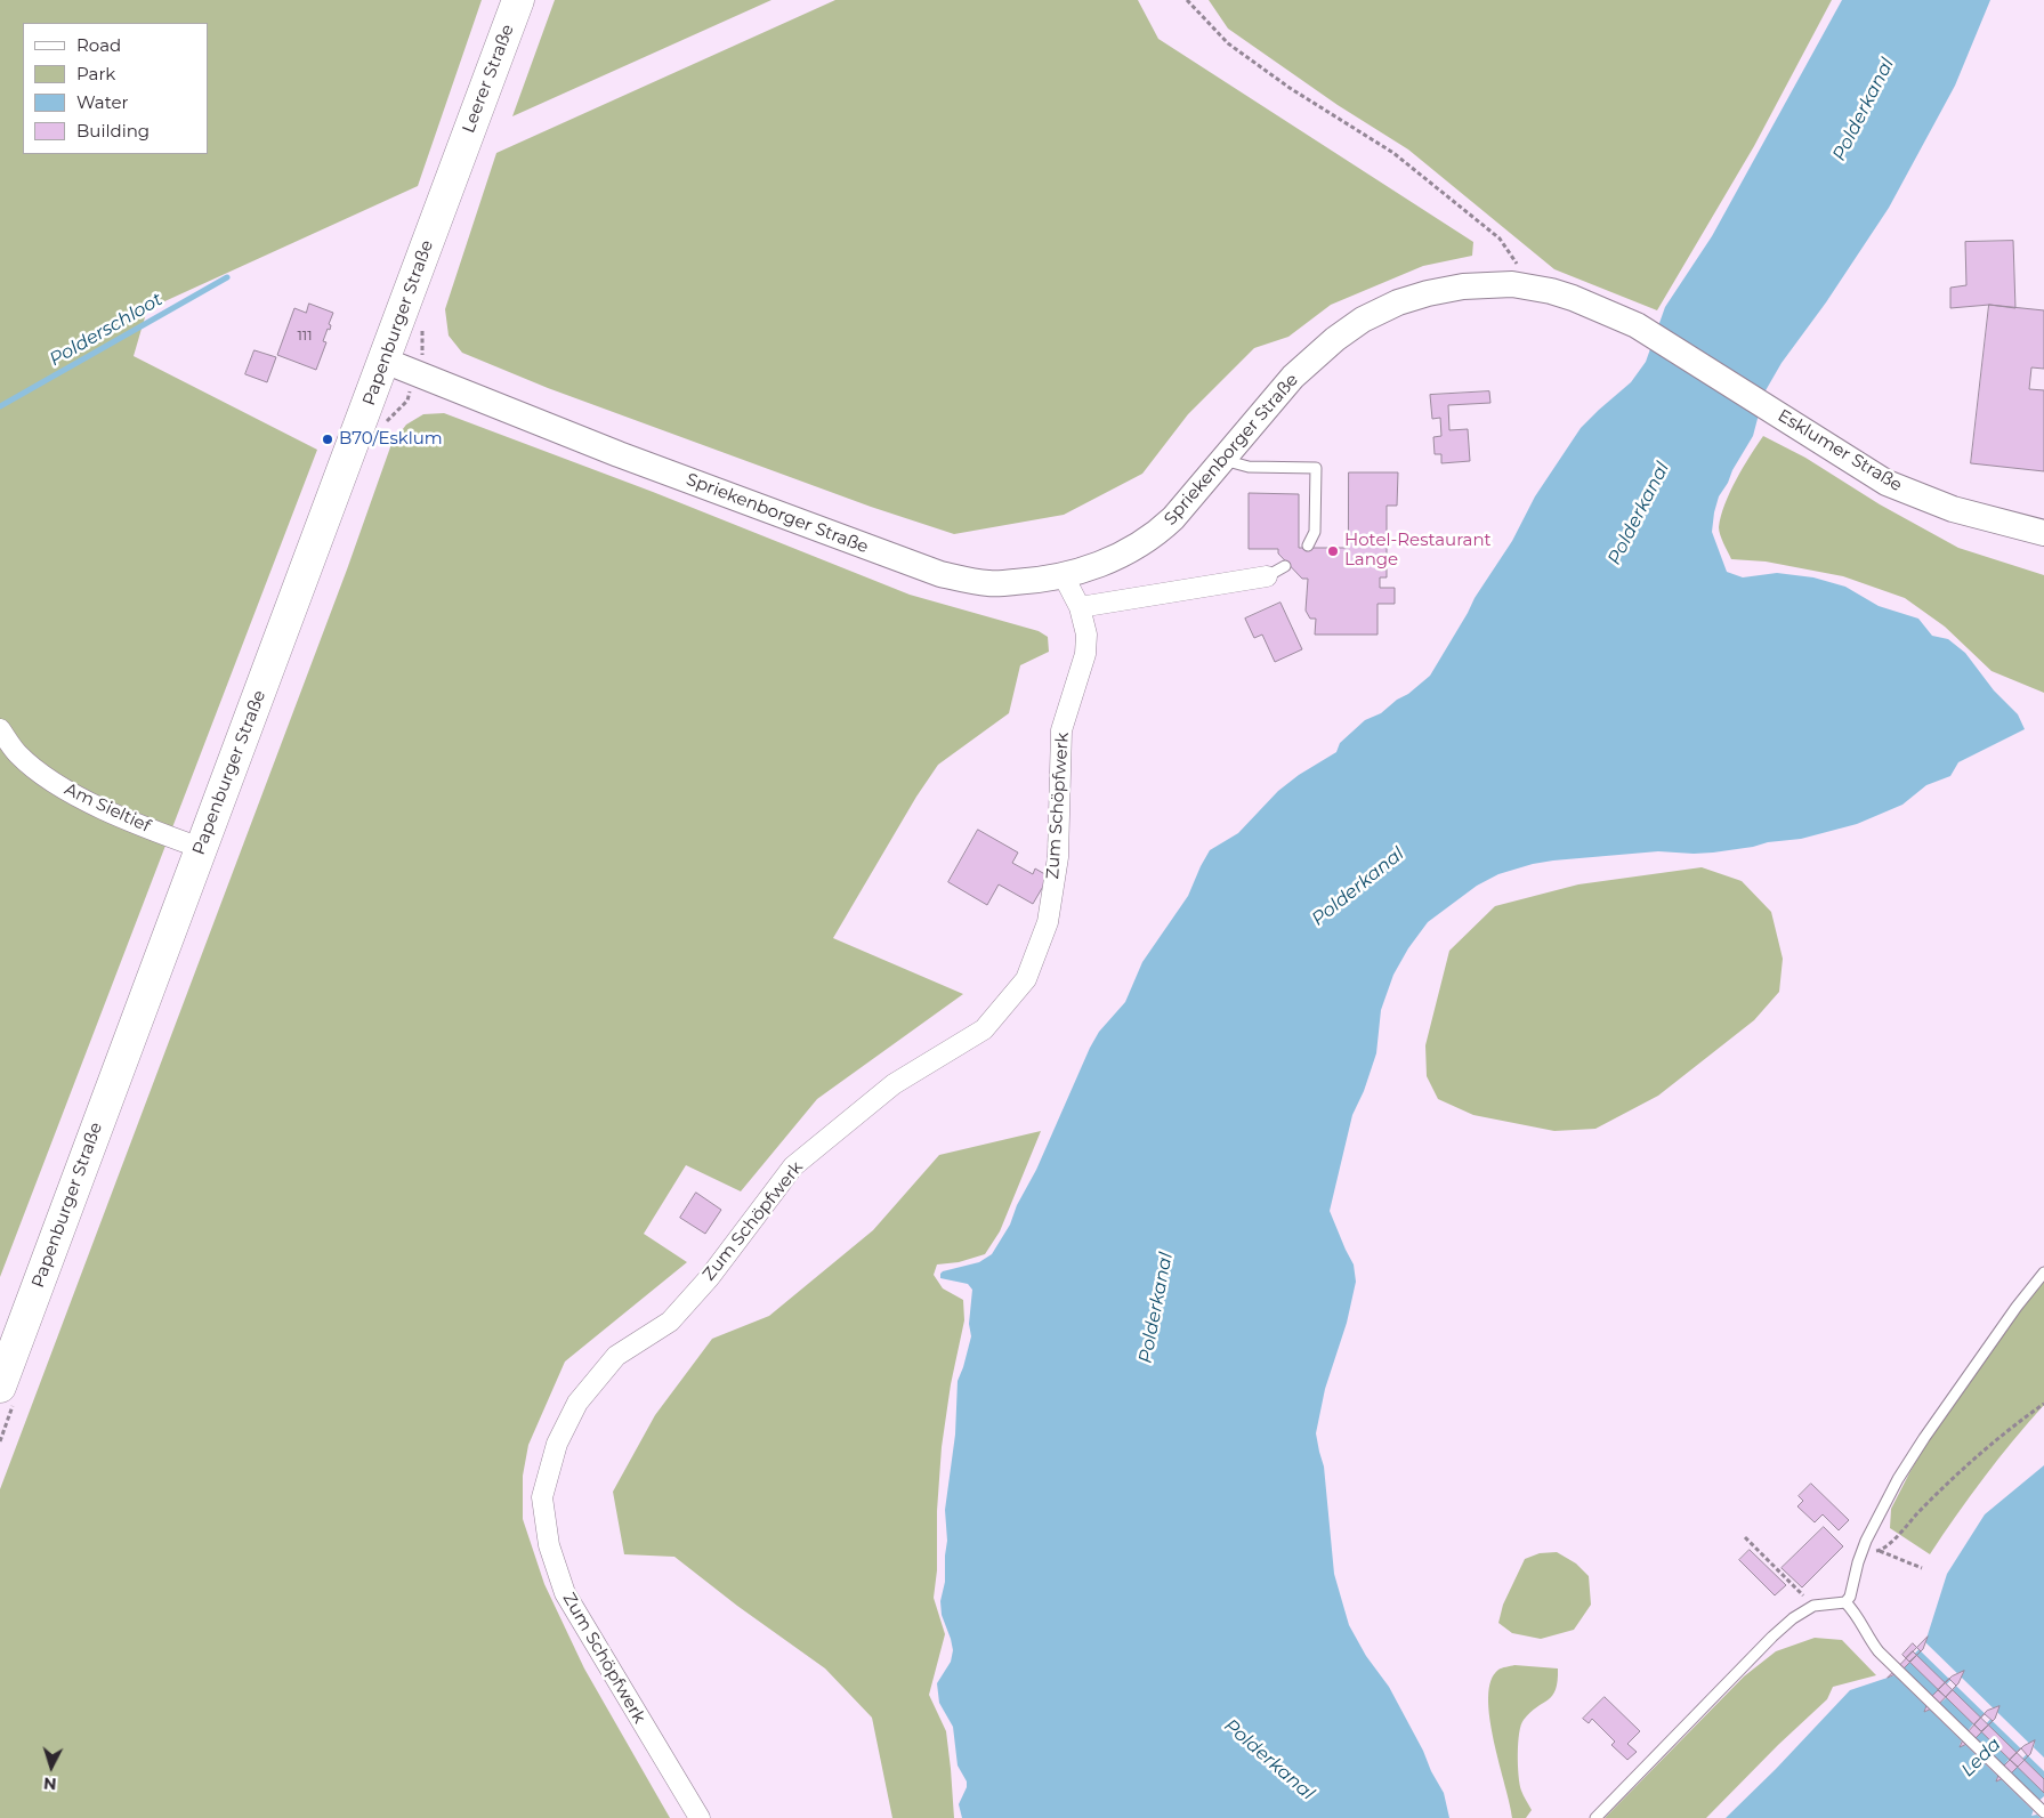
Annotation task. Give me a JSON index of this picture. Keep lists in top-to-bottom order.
{
  "streets": {
    "main road": ["Leerer Straße", "Papenburger Straße"],
    "street": [
      "Spriekenborger Straße",
      "Esklumer Straße",
      "Zum Schöpfwerk",
      "Am Sieltief"
    ]
  },
  "crossings": [
    ["Leerer Straße", "Papenburger Straße"],
    ["Papenburger Straße", "Spriekenborger Straße"],
    ["Papenburger Straße", "Am Sieltief"],
    ["Spriekenborger Straße", "Esklumer Straße"],
    ["Spriekenborger Straße", "Zum Schöpfwerk"]
  ],
  "water": ["Polderkanal", "Polderschloot", "Leda"],
  "places": ["B70/Esklum", "Hotel-Restaurant Lange"],
  "house_numbers": ["111"],
  "legend": [
    "Road",
    "Park",
    "Water",
    "Building"
  ],
  "north": "bottom"
}
